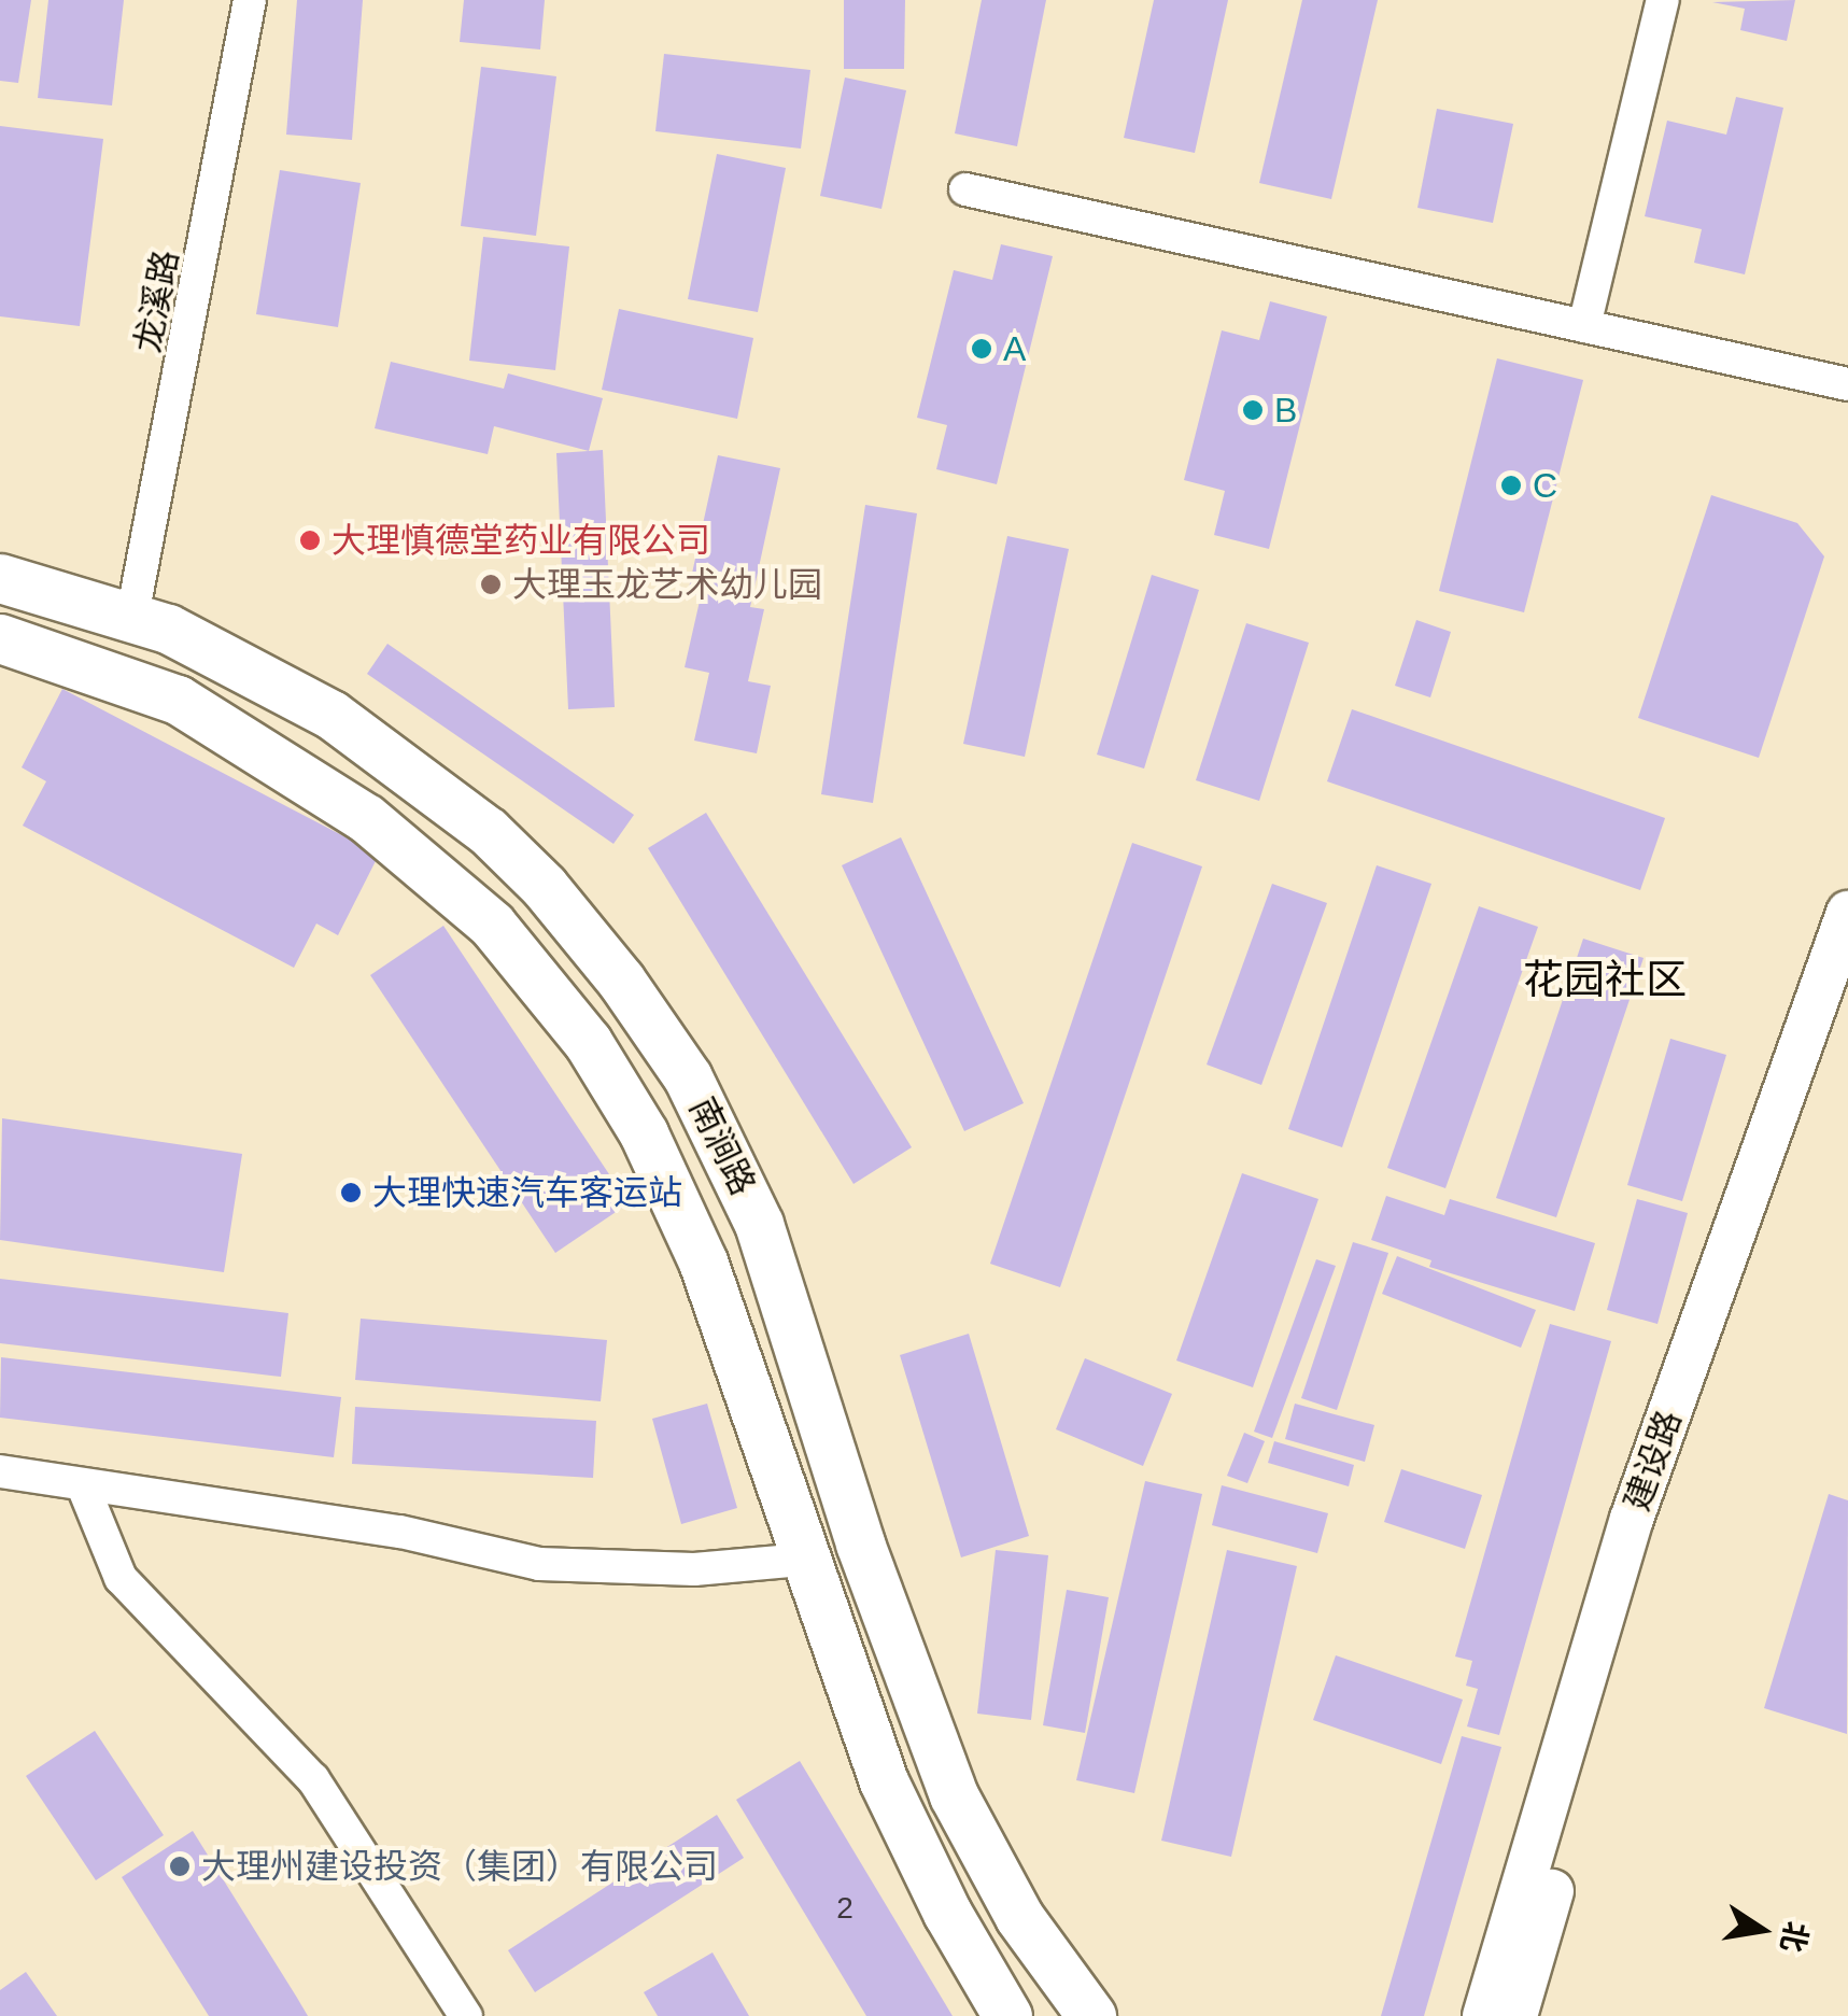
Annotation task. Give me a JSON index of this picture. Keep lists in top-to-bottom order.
{
  "streets": {
    "highway": ["南涧路"],
    "main road": ["建设路"],
    "street": ["龙溪路"]
  },
  "crossings": [
    ["龙溪路", "南涧路"]
  ],
  "districts": ["花园社区"],
  "places": [
    "A",
    "B",
    "C",
    "大理慎德堂药业有限公司",
    "大理玉龙艺术幼儿园",
    "大理快速汽车客运站",
    "大理州建设投资（集团）有限公司"
  ],
  "house_numbers": ["2"],
  "north": "right"
}
